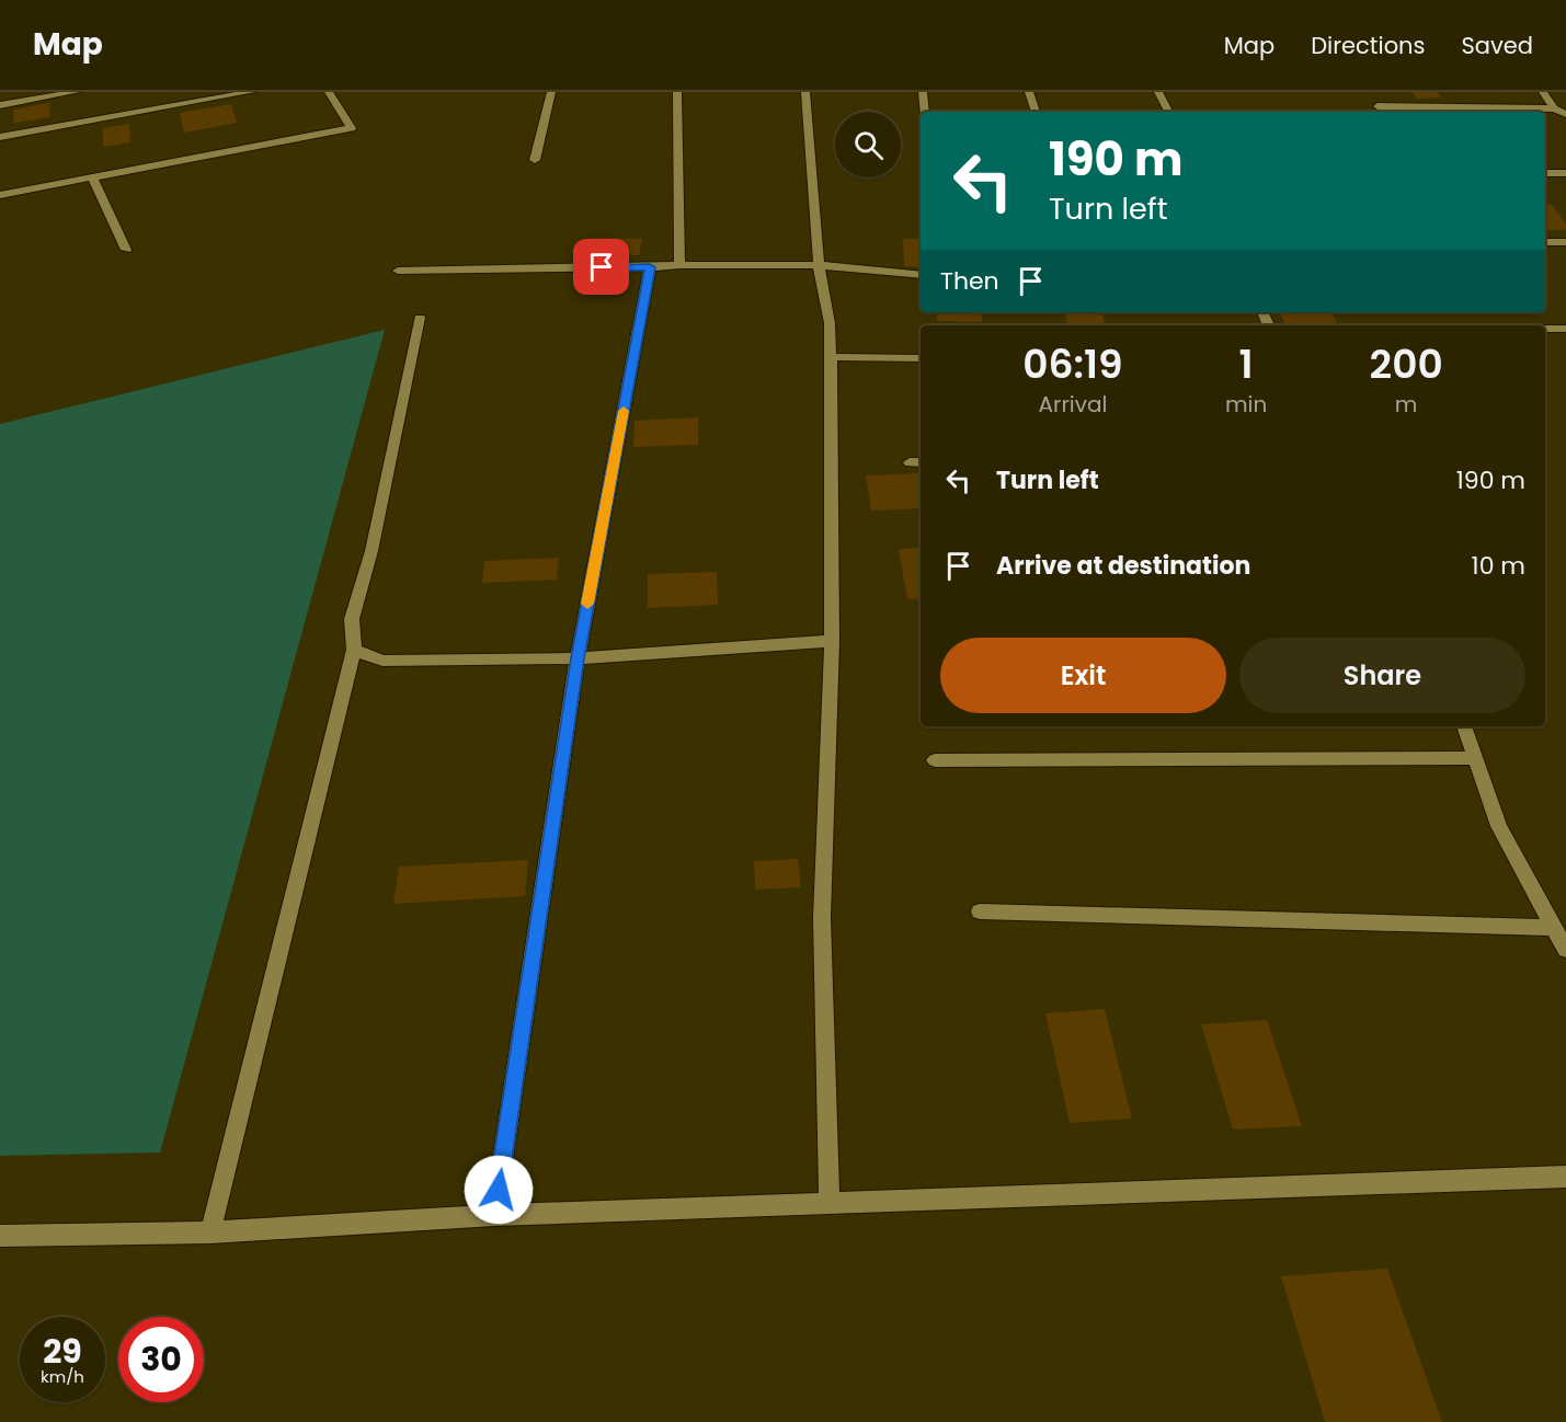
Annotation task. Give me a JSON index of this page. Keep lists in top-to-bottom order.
{
  "page": {
    "header": "Map",
    "nav": ["Map", "Directions", "Saved"],
    "turn": ["190 m", "Turn left"],
    "then": "Then",
    "eta": [
      "06:19",
      "Arrival",
      "1",
      "min",
      "200",
      "m"
    ],
    "list": [
      {
        "name": "Turn left",
        "value": "190 m"
      },
      {
        "name": "Arrive at destination",
        "value": "10 m"
      }
    ],
    "buttons": ["Exit", "Share"],
    "speed": "29 km/h",
    "limit": "30"
  }
}
